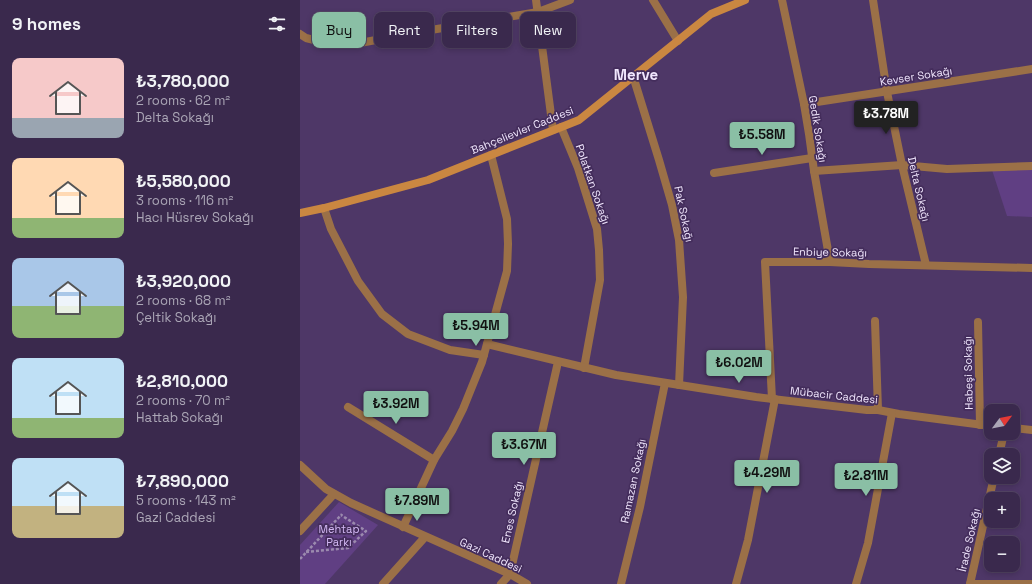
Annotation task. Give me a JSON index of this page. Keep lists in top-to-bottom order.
{
  "streets": {
    "main road": ["Bahçelievler Caddesi"],
    "street": [
      "Kevser Sokağı",
      "Gedik Sokağı",
      "Polatkan Sokağı",
      "Delta Sokağı",
      "Pak Sokağı",
      "Enbiye Sokağı",
      "Habeşi Sokağı",
      "Mübacir Caddesi",
      "Ramazan Sokağı",
      "Enes Sokağı",
      "İrade Sokağı",
      "Gazi Caddesi"
    ]
  },
  "crossings": [
    ["Kevser Sokağı", "Gedik Sokağı"],
    ["Kevser Sokağı", "Delta Sokağı"],
    ["Gedik Sokağı", "Enbiye Sokağı"],
    ["Bahçelievler Caddesi", "Polatkan Sokağı"],
    ["Bahçelievler Caddesi", "Pak Sokağı"],
    ["Polatkan Sokağı", "Mübacir Caddesi"],
    ["Delta Sokağı", "Enbiye Sokağı"],
    ["Pak Sokağı", "Mübacir Caddesi"],
    ["Enbiye Sokağı", "Mübacir Caddesi"],
    ["Habeşi Sokağı", "Mübacir Caddesi"],
    ["Mübacir Caddesi", "Ramazan Sokağı"],
    ["Mübacir Caddesi", "Enes Sokağı"],
    ["Enes Sokağı", "Gazi Caddesi"]
  ],
  "districts": ["Merve"],
  "parks": ["Mehtap Parkı"],
  "north": "top right",
  "page": {
    "heading": "9 homes",
    "chip": [
      "Buy",
      "Rent",
      "Filters",
      "New"
    ],
    "list": [
      {
        "name": "₺3,780,000",
        "note": "2 rooms · 62 m² · Delta Sokağı"
      },
      {
        "name": "₺5,580,000",
        "note": "3 rooms · 116 m² · Hacı Hüsrev Sokağı"
      },
      {
        "name": "₺3,920,000",
        "note": "2 rooms · 68 m² · Çeltik Sokağı"
      },
      {
        "name": "₺2,810,000",
        "note": "2 rooms · 70 m² · Hattab Sokağı"
      },
      {
        "name": "₺7,890,000",
        "note": "5 rooms · 143 m² · Gazi Caddesi"
      }
    ],
    "price": [
      "₺3.78M",
      "₺5.58M",
      "₺5.94M",
      "₺6.02M",
      "₺3.92M",
      "₺3.67M",
      "₺4.29M",
      "₺2.81M",
      "₺7.89M"
    ],
    "map_buttons": ["+", "−"]
  }
}
